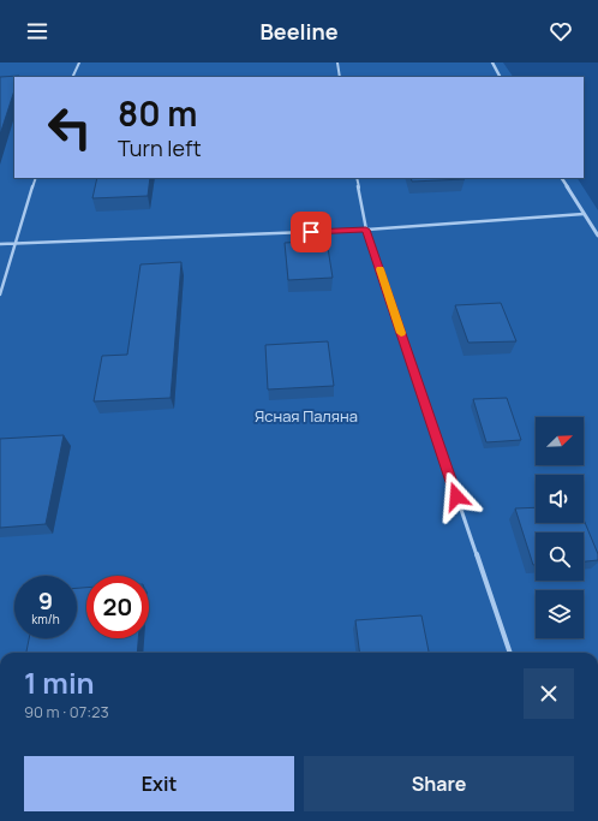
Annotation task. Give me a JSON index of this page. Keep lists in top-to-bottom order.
{
  "parks": ["Ясная Паляна"],
  "north": "top right",
  "page": {
    "header": "Beeline",
    "turn": ["80 m", "Turn left"],
    "speed": "9 km/h",
    "limit": "20",
    "heading": ["1 min", "90 m · 07:23"],
    "buttons": ["Exit", "Share"]
  }
}
